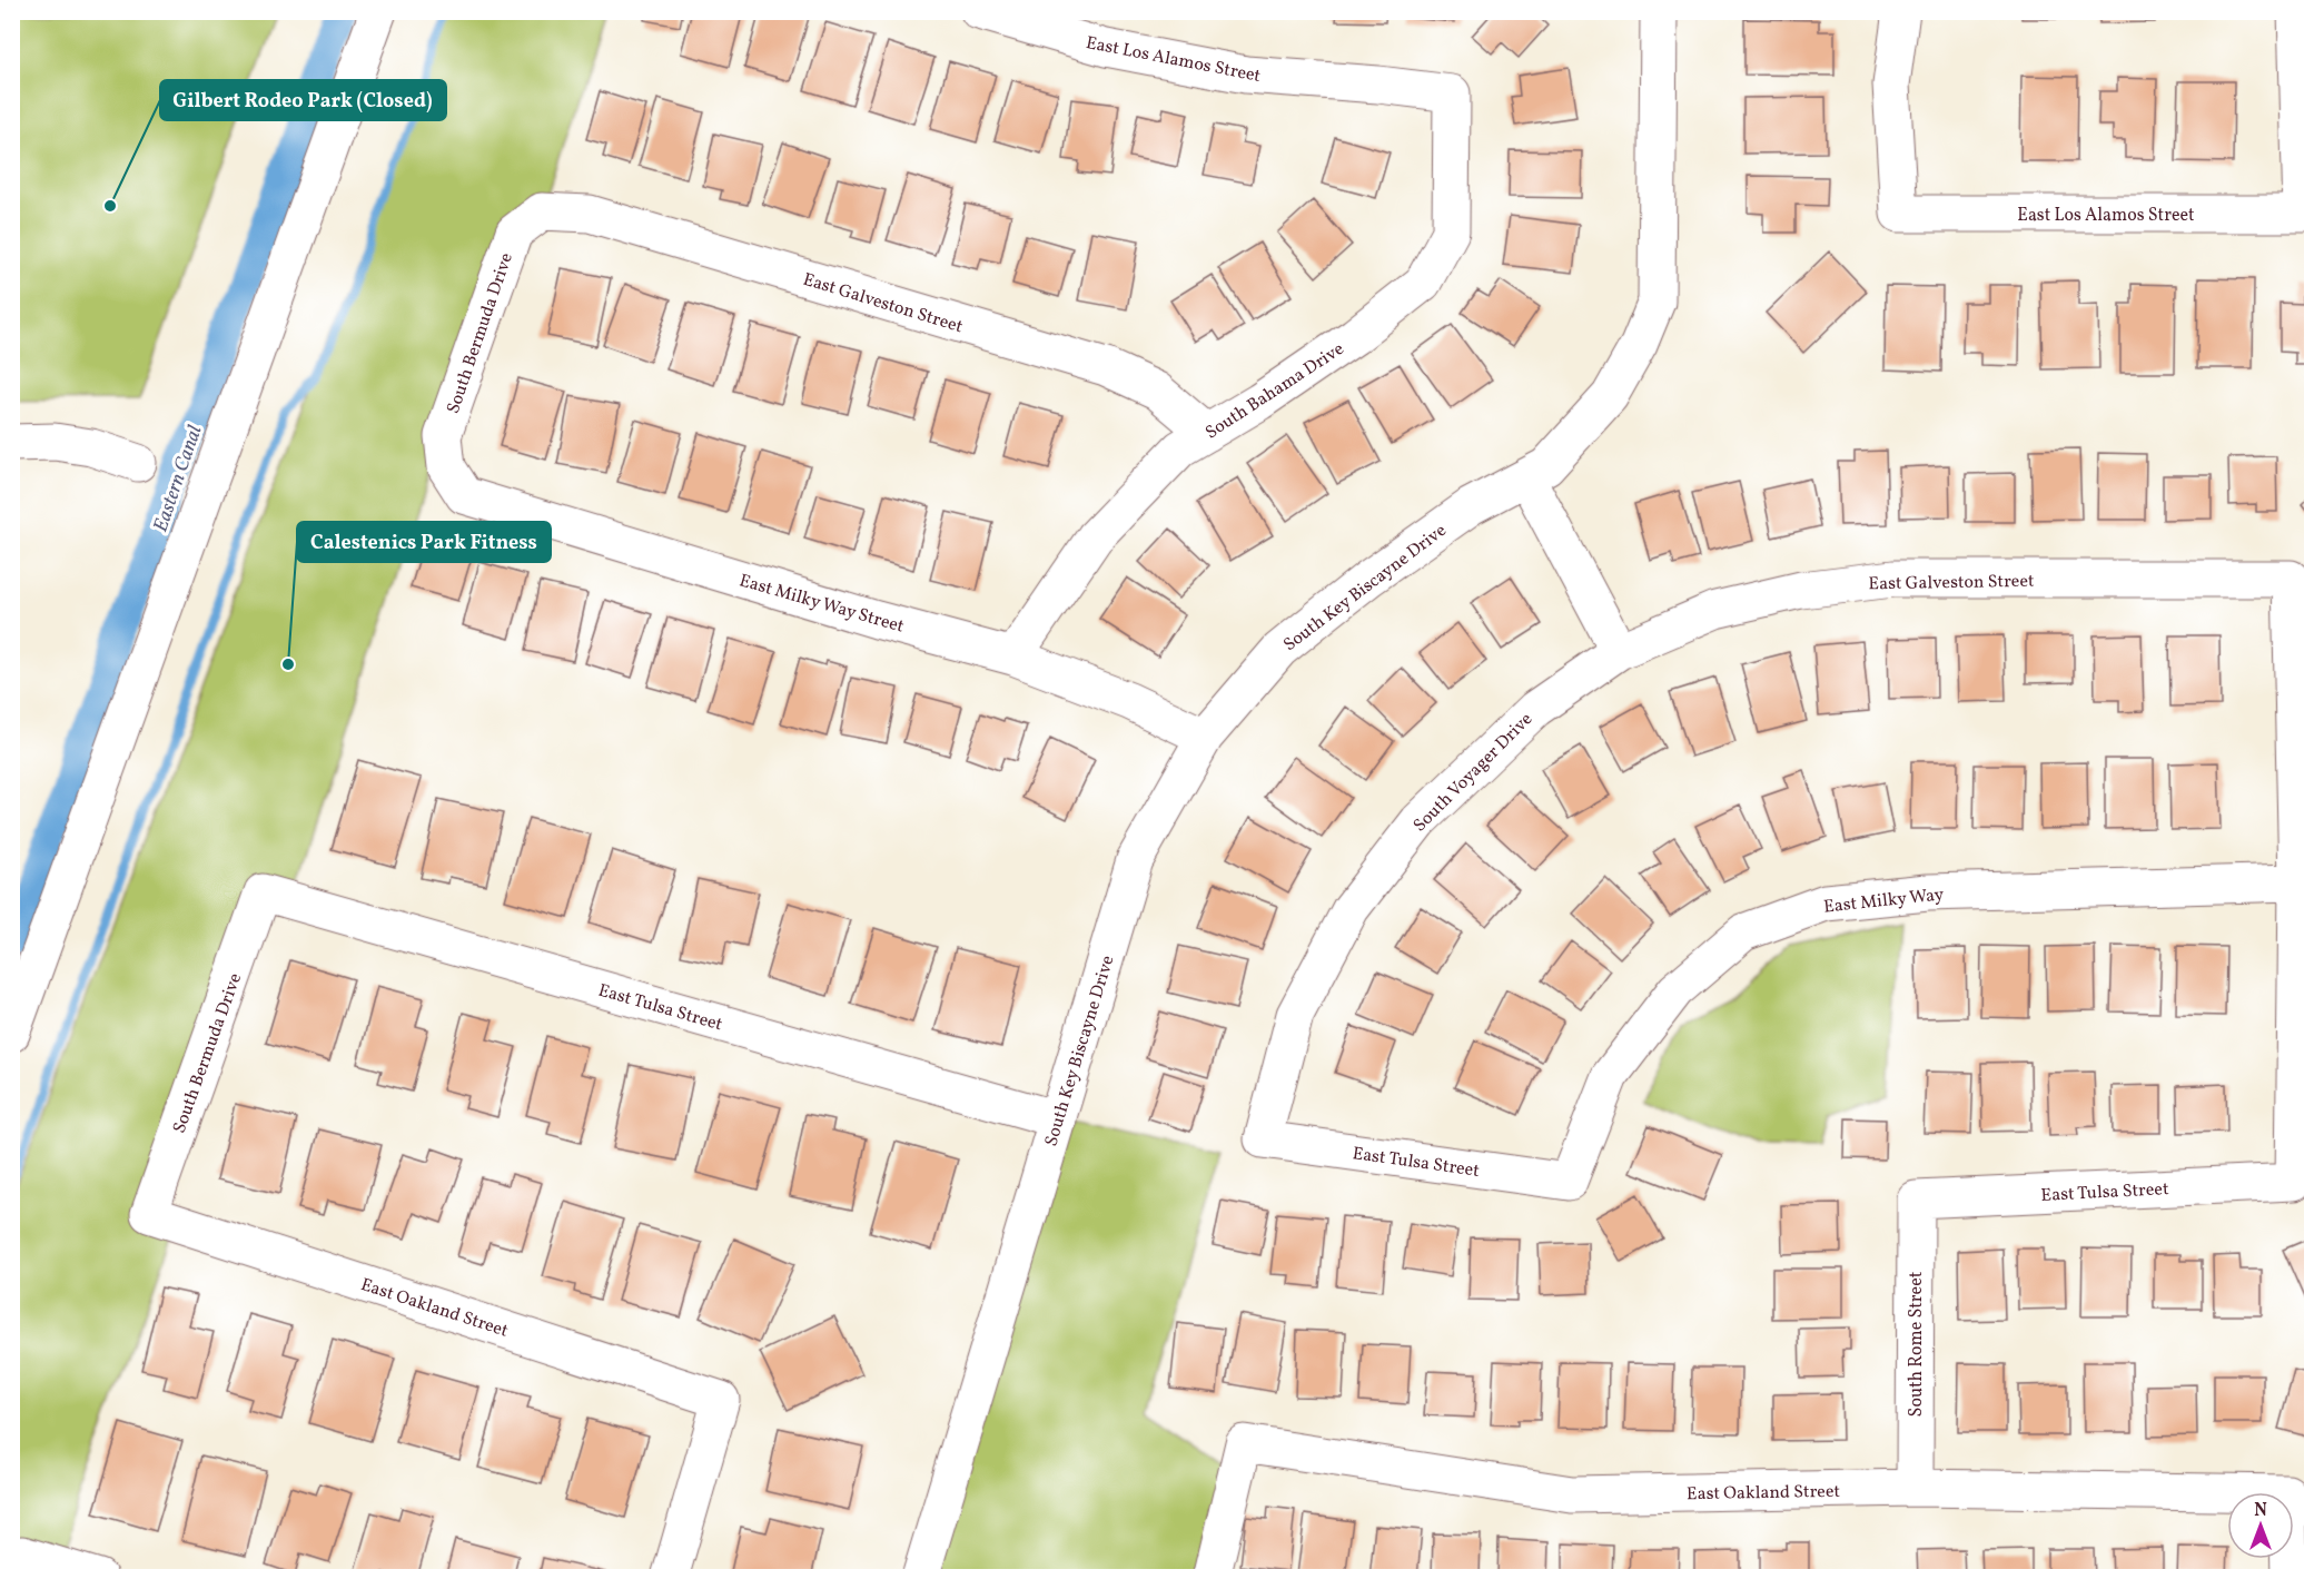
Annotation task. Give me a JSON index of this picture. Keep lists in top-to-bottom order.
{
  "streets": {
    "street": [
      "East Los Alamos Street",
      "East Galveston Street",
      "South Bermuda Drive",
      "South Bahama Drive",
      "South Key Biscayne Drive",
      "East Milky Way Street",
      "South Voyager Drive",
      "East Milky Way",
      "East Tulsa Street",
      "East Oakland Street",
      "South Rome Street"
    ]
  },
  "crossings": [
    ["East Los Alamos Street", "South Bahama Drive"],
    ["East Galveston Street", "South Bermuda Drive"],
    ["East Galveston Street", "South Bahama Drive"],
    ["East Galveston Street", "South Voyager Drive"],
    ["East Galveston Street", "East Milky Way"],
    ["East Galveston Street", "East Tulsa Street"],
    ["South Bermuda Drive", "East Milky Way Street"],
    ["South Bermuda Drive", "East Tulsa Street"],
    ["South Bermuda Drive", "East Oakland Street"],
    ["South Bahama Drive", "East Milky Way Street"],
    ["South Key Biscayne Drive", "East Milky Way Street"],
    ["South Key Biscayne Drive", "East Tulsa Street"],
    ["South Voyager Drive", "East Tulsa Street"],
    ["East Milky Way", "East Tulsa Street"],
    ["East Tulsa Street", "South Rome Street"],
    ["East Oakland Street", "South Rome Street"]
  ],
  "water": ["Eastern Canal"],
  "places": ["Gilbert Rodeo Park (Closed)", "Calestenics Park Fitness"],
  "north": "top"
}
